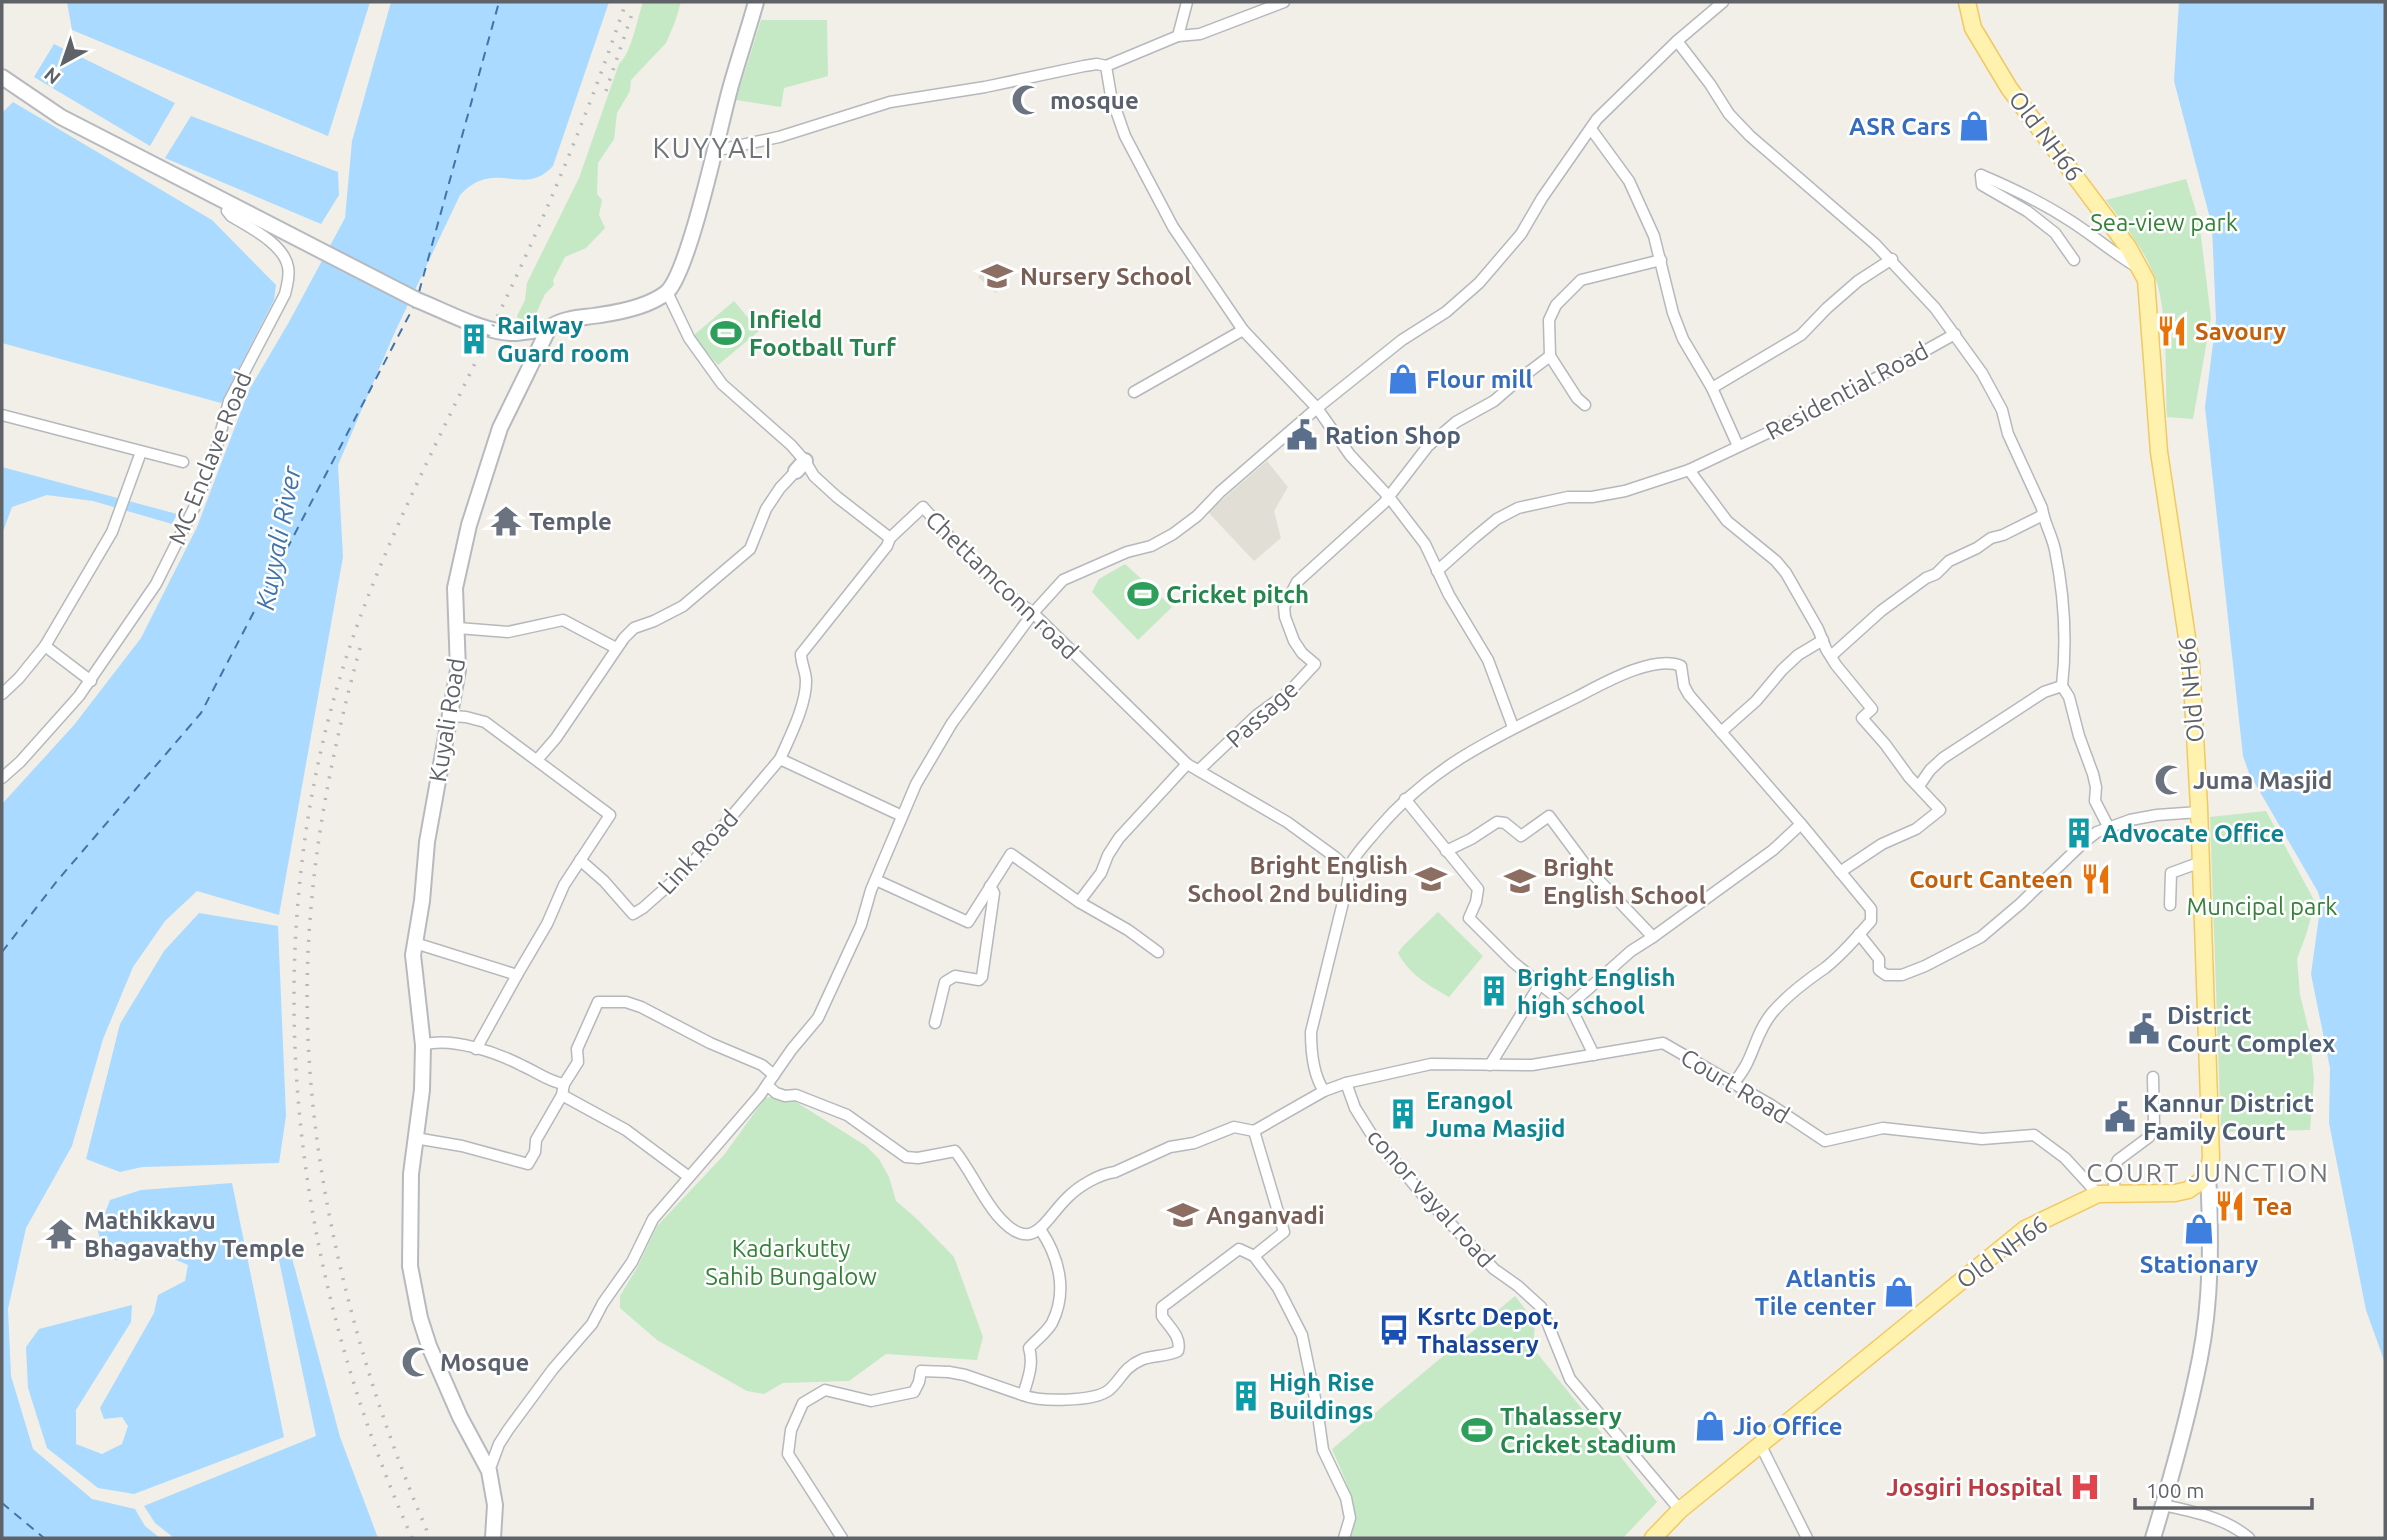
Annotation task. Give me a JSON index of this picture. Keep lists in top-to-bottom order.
{
  "streets": {
    "main road": ["Old NH66", "Kuyali Road"],
    "street": [
      "Residential Road",
      "MC Enclave Road",
      "Chettamconn road",
      "Passage",
      "Link Road",
      "Court Road",
      "conor vayal road"
    ]
  },
  "crossings": [
    ["Old NH66", "Court Road"],
    ["Old NH66", "conor vayal road"],
    ["Chettamconn road", "Passage"],
    ["Chettamconn road", "Link Road"],
    ["Court Road", "conor vayal road"]
  ],
  "districts": ["KUYYALI", "COURT JUNCTION"],
  "water": ["Kuyyali River"],
  "parks": ["Sea-view park", "Muncipal park", "Kadarkutty Sahib Bungalow"],
  "places": {
    "mosque": ["mosque", "Juma Masjid", "Mosque"],
    "shop": [
      "ASR Cars",
      "Flour mill",
      "Stationary",
      "Atlantis Tile center",
      "Jio Office"
    ],
    "school or university": [
      "Nursery School",
      "Bright English School 2nd buliding",
      "Bright English School",
      "Anganvadi"
    ],
    "restaurant": ["Savoury", "Court Canteen", "Tea"],
    "sports": ["Infield Football Turf", "Cricket pitch", "Thalassery Cricket stadium"],
    "building": [
      "Railway Guard room",
      "Advocate Office",
      "Bright English high school",
      "Erangol Juma Masjid",
      "High Rise Buildings"
    ],
    "public building": ["Ration Shop", "District Court Complex", "Kannur District Family Court"],
    "temple": ["Temple", "Mathikkavu Bhagavathy Temple"],
    "bus stop": ["Ksrtc Depot, Thalassery"],
    "hospital": ["Josgiri Hospital"]
  },
  "scale_bar": "100 m",
  "north": "bottom left"
}
